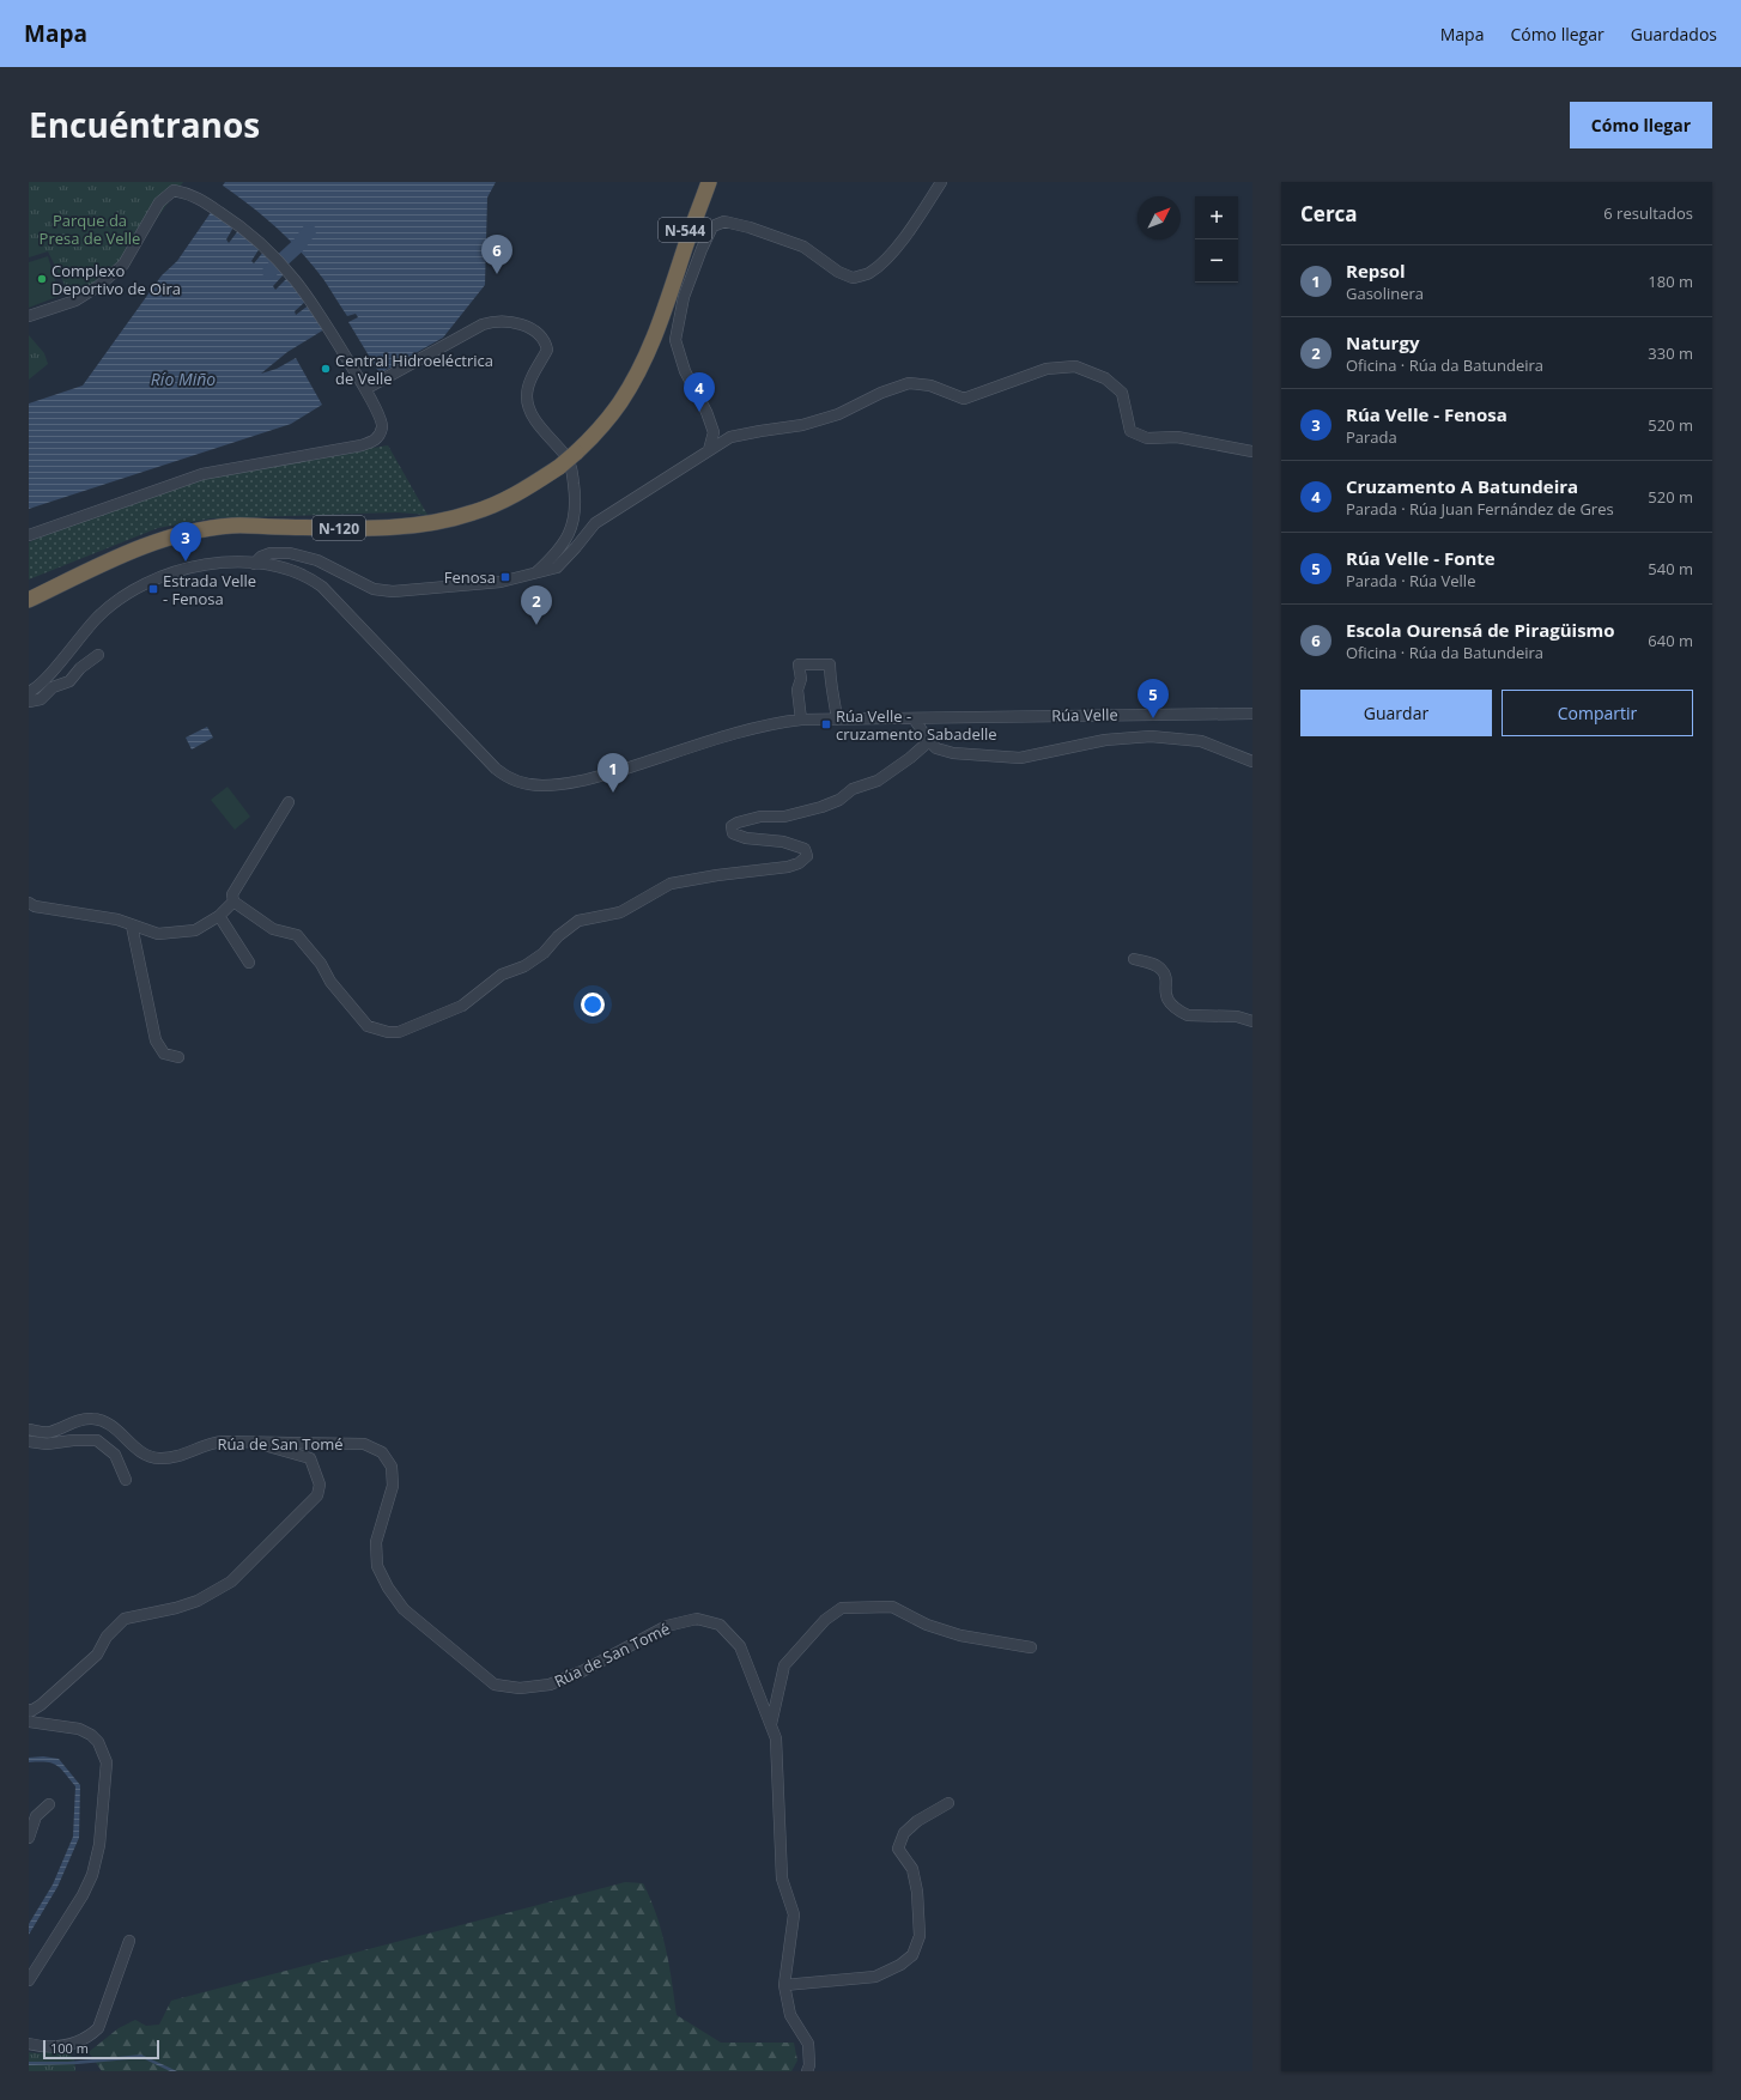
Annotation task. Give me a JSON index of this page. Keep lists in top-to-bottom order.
{
  "streets": {
    "highway": ["N-544", "N-120"],
    "street": ["Rúa Velle", "Rúa de San Tomé"]
  },
  "crossings": [
    ["N-544", "N-120"]
  ],
  "water": ["Río Miño"],
  "parks": ["Parque da Presa de Velle"],
  "places": {
    "other": ["Complexo Deportivo de Oira", "Central Hidroeléctrica de Velle"],
    "transit": ["Fenosa", "Estrada Velle - Fenosa", "Rúa Velle - cruzamento Sabadelle"]
  },
  "scale_bar": "100 m",
  "north": "top right",
  "page": {
    "header": "Mapa",
    "nav": ["Mapa", "Cómo llegar", "Guardados"],
    "title": "Encuéntranos",
    "buttons": [
      "Cómo llegar",
      ["Guardar", "Compartir"]
    ],
    "heading": ["Cerca", "6 resultados"],
    "map_buttons": ["+", "−"],
    "pins": [
      "6",
      "4",
      "3",
      "2",
      "5",
      "1"
    ],
    "list": [
      {
        "mark": "1",
        "name": "Repsol",
        "note": "Gasolinera",
        "value": "180 m"
      },
      {
        "mark": "2",
        "name": "Naturgy",
        "note": "Oficina · Rúa da Batundeira",
        "value": "330 m"
      },
      {
        "mark": "3",
        "name": "Rúa Velle - Fenosa",
        "note": "Parada",
        "value": "520 m"
      },
      {
        "mark": "4",
        "name": "Cruzamento A Batundeira",
        "note": "Parada · Rúa Juan Fernández de Gres",
        "value": "520 m"
      },
      {
        "mark": "5",
        "name": "Rúa Velle - Fonte",
        "note": "Parada · Rúa Velle",
        "value": "540 m"
      },
      {
        "mark": "6",
        "name": "Escola Ourensá de Piragüismo",
        "note": "Oficina · Rúa da Batundeira",
        "value": "640 m"
      }
    ],
    "scale": "100 m"
  }
}
